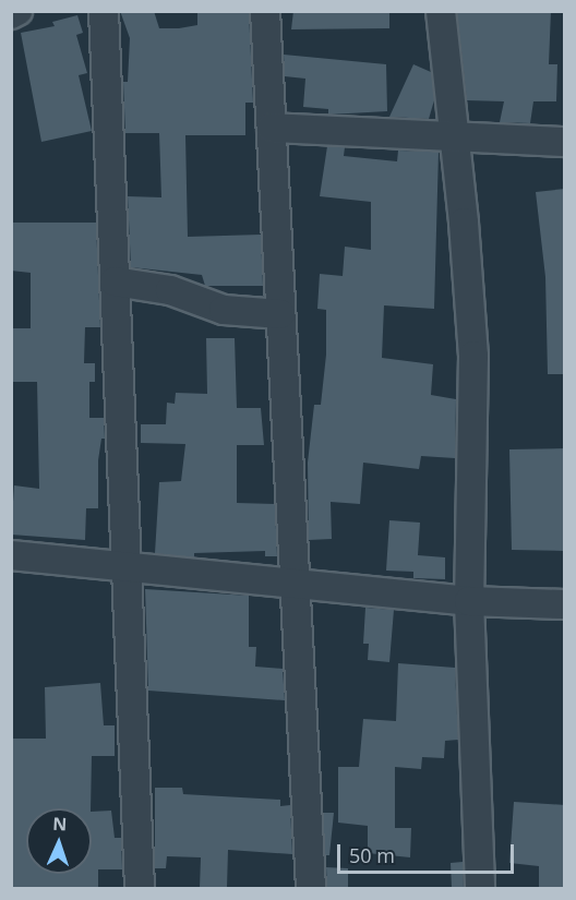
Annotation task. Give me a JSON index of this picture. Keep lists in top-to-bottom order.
{
  "scale_bar": "50 m",
  "north": "top"
}
